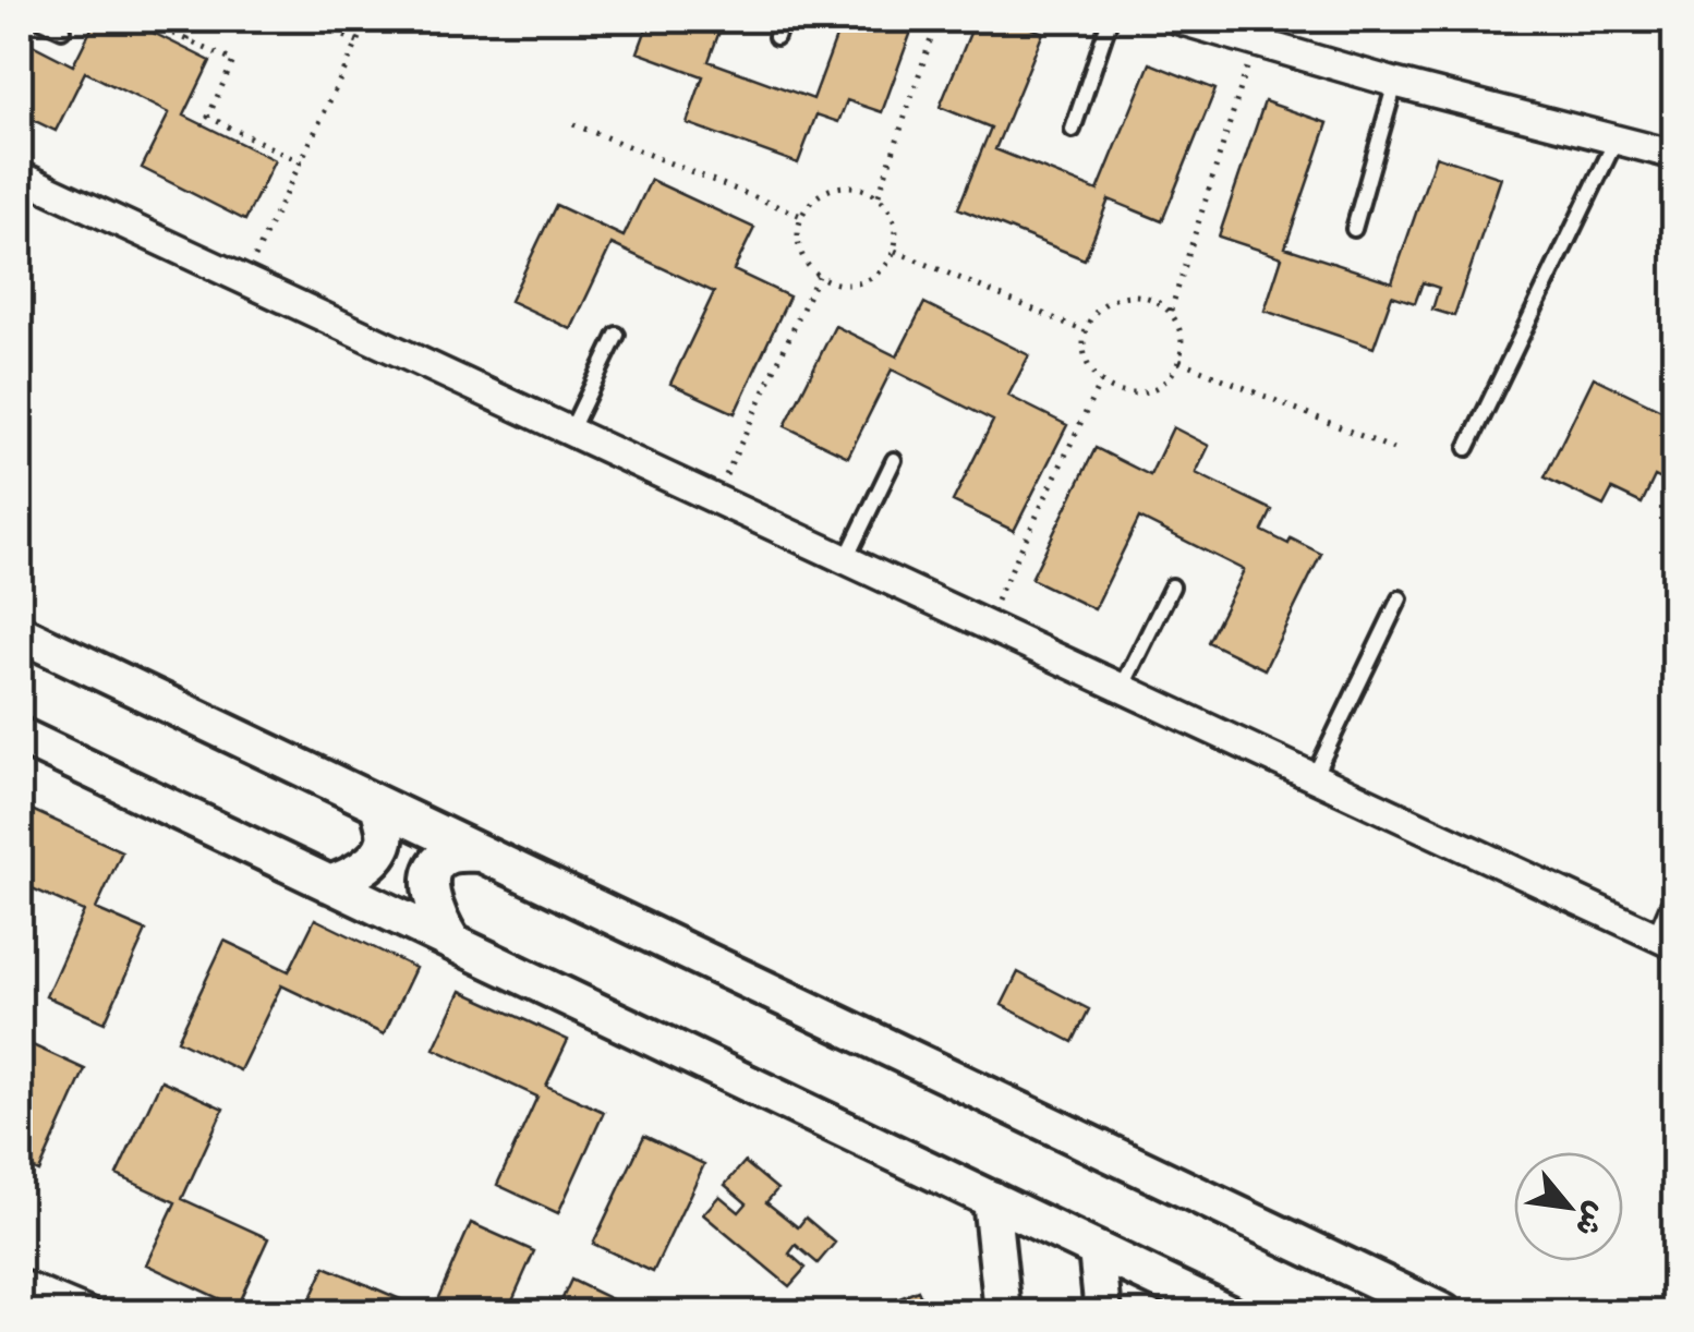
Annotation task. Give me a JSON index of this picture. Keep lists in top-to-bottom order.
{
  "north": "bottom right"
}
